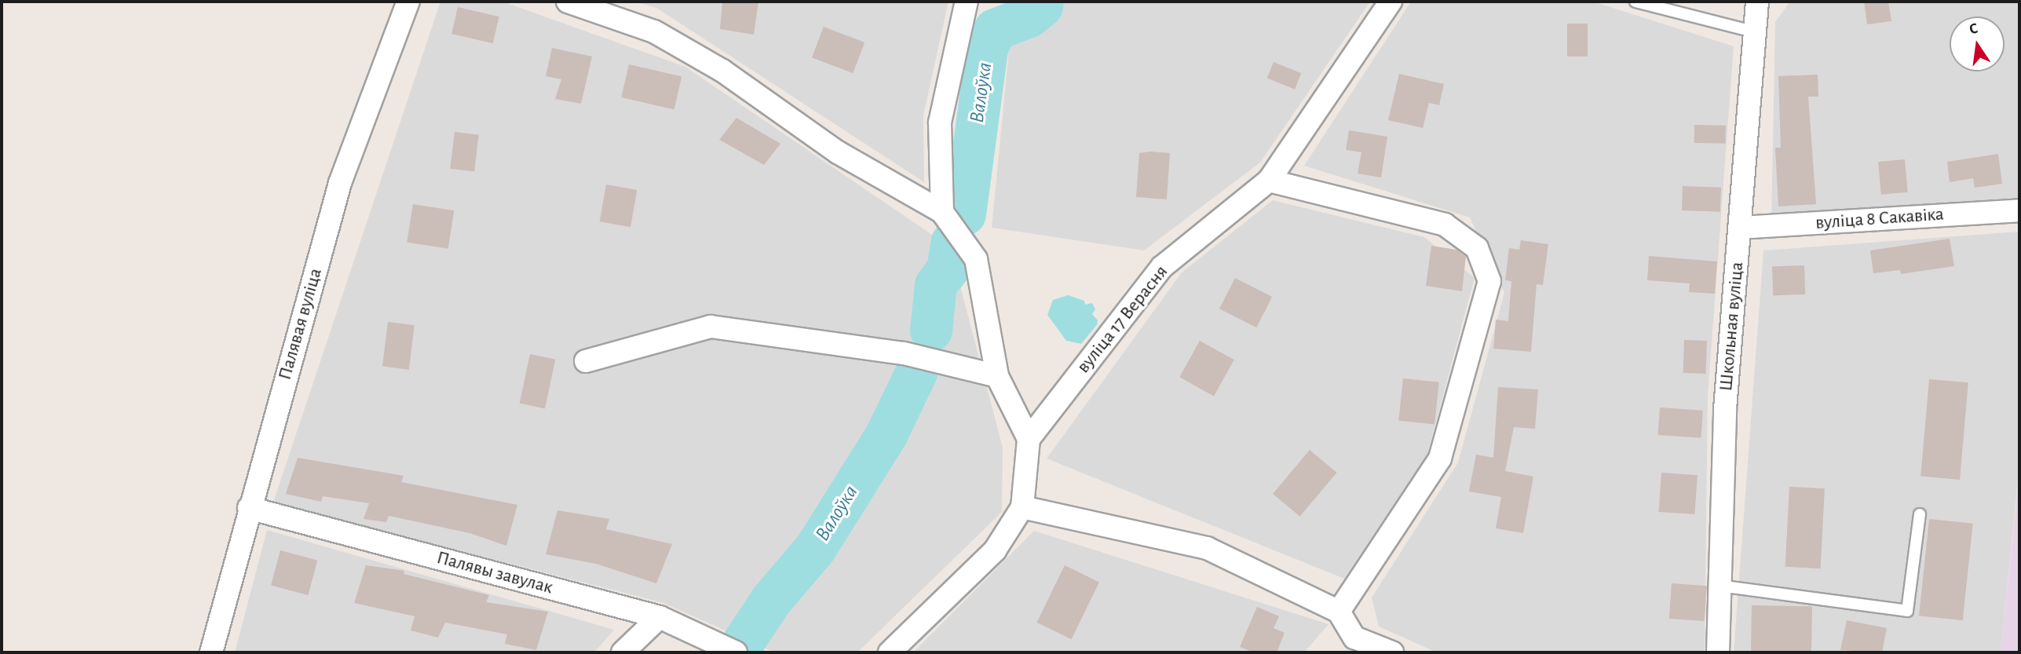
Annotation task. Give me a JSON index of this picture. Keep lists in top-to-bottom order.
{
  "streets": {
    "street": [
      "вуліца 8 Сакавіка",
      "вуліца 17 Верасня",
      "Палявая вуліца",
      "Школьная вуліца",
      "Палявы завулак"
    ]
  },
  "crossings": [
    ["вуліца 8 Сакавіка", "Школьная вуліца"],
    ["Палявая вуліца", "Палявы завулак"]
  ],
  "water": ["Валоўка"],
  "north": "top"
}
